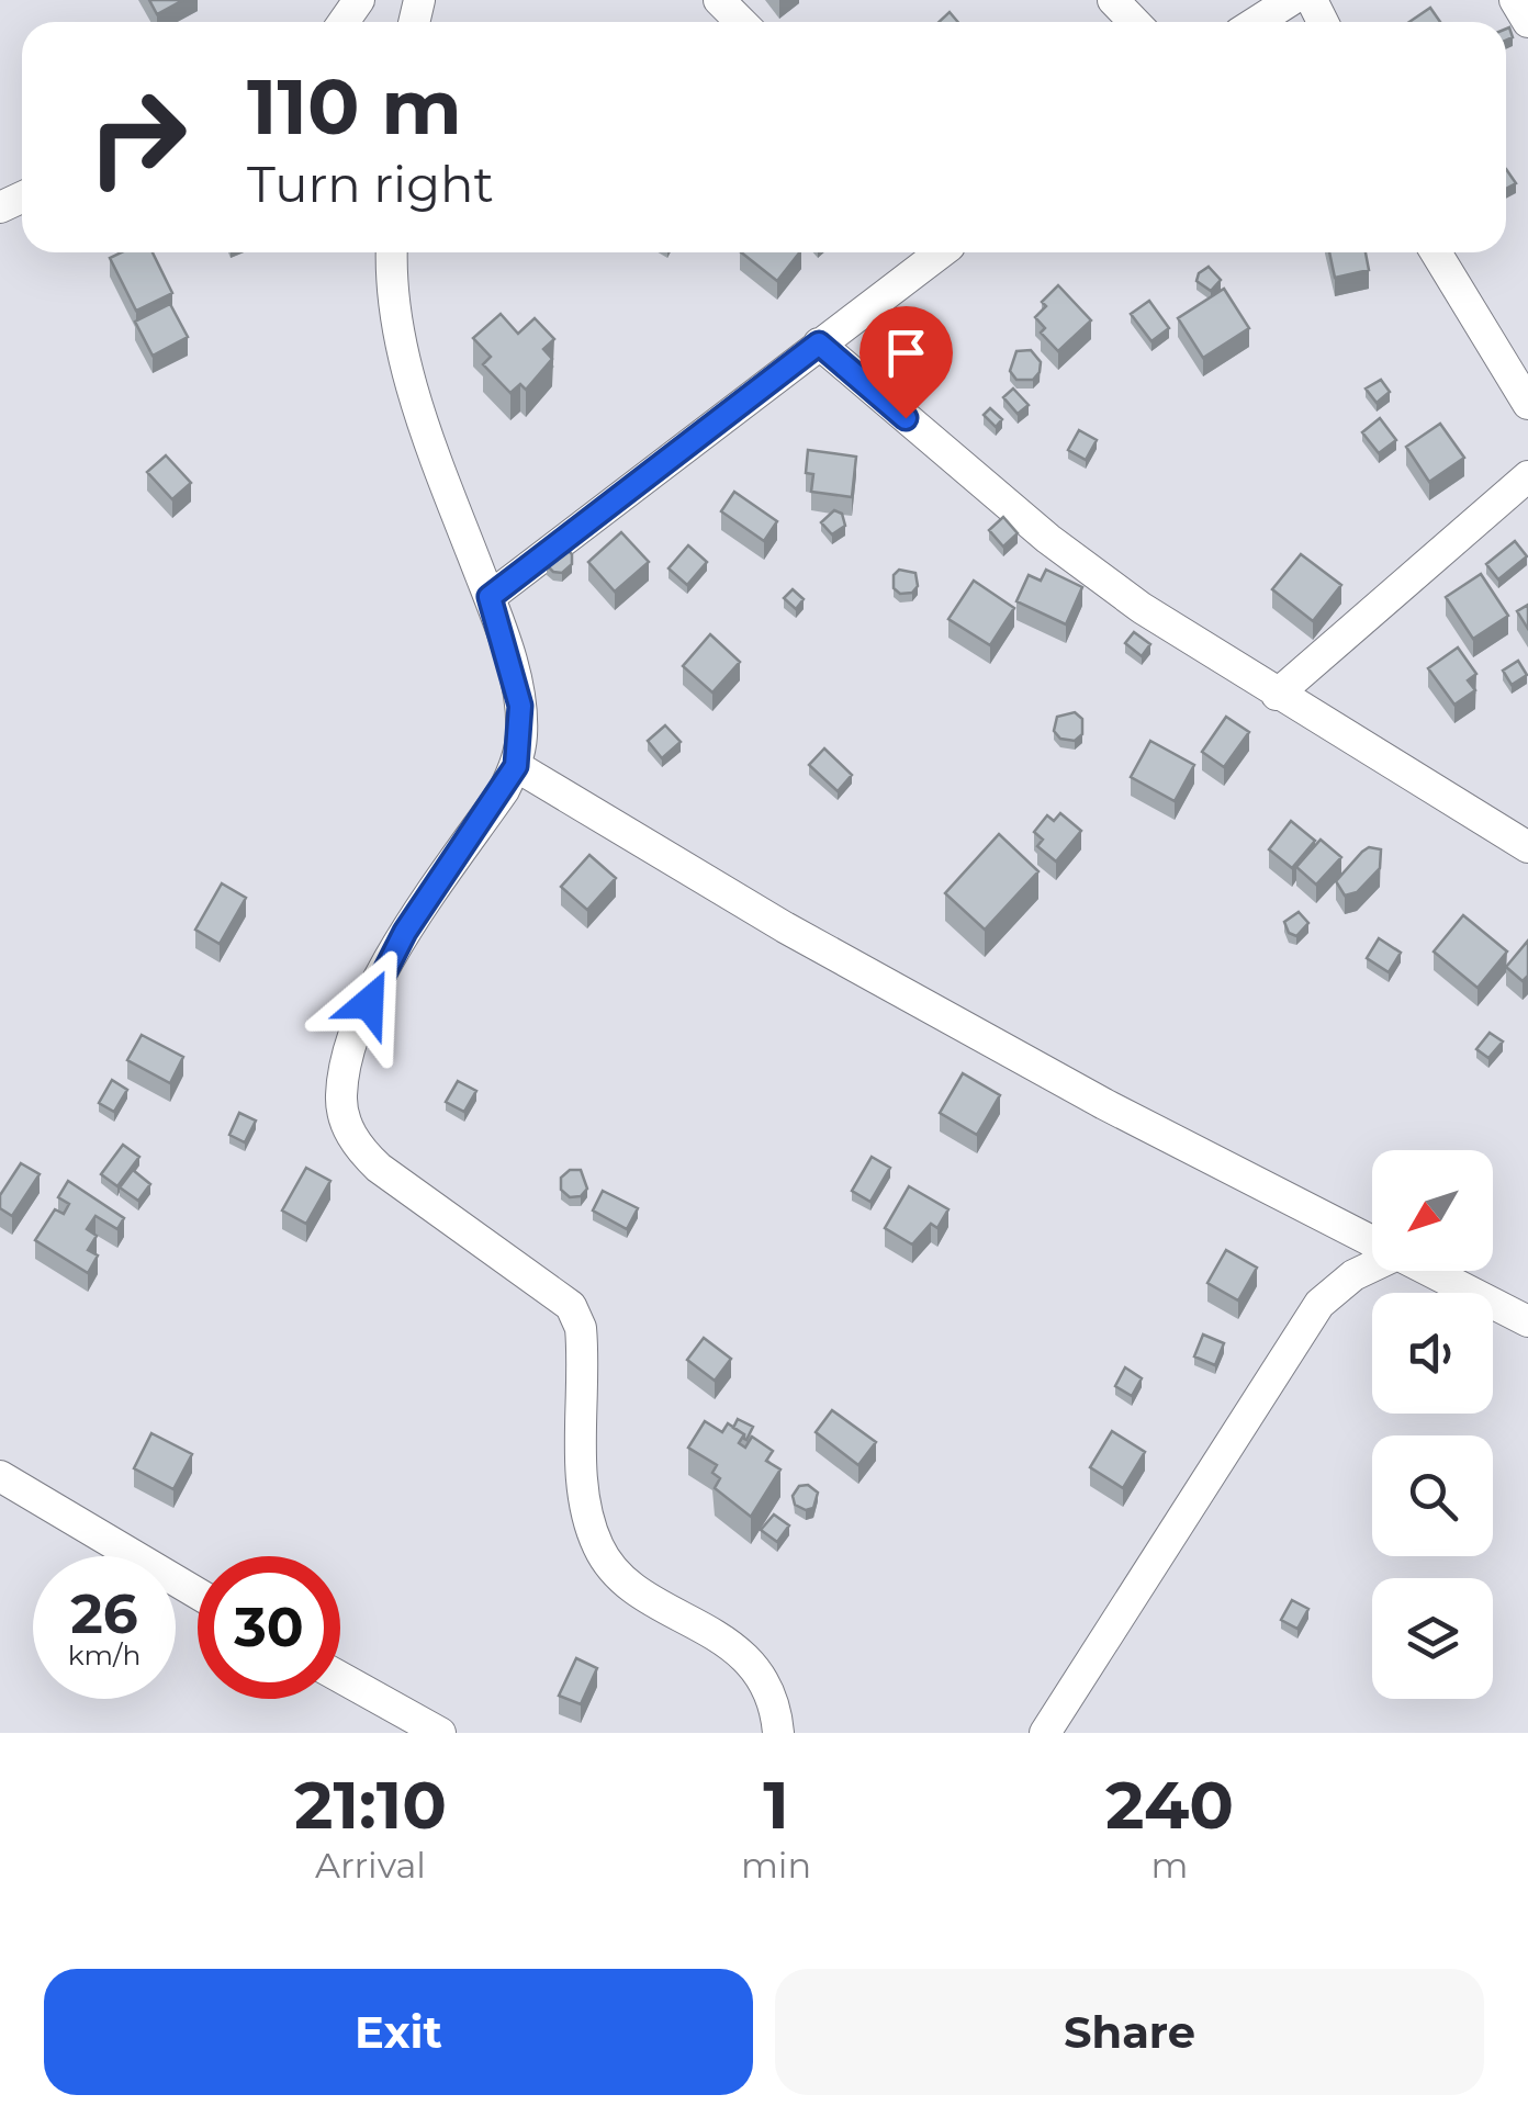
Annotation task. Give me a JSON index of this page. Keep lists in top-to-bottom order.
{
  "north": "bottom left",
  "page": {
    "turn": ["110 m", "Turn right"],
    "speed": "26 km/h",
    "limit": "30",
    "eta": [
      "21:10",
      "Arrival",
      "1",
      "min",
      "240",
      "m"
    ],
    "buttons": ["Exit", "Share"]
  }
}
